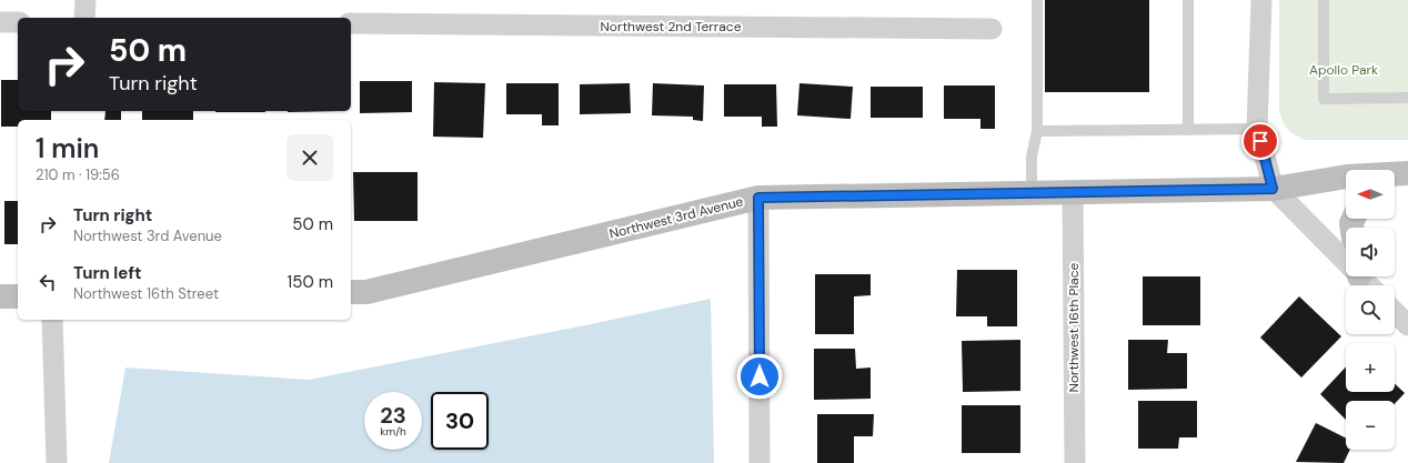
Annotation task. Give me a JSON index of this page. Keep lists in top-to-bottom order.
{
  "streets": {
    "street": ["Northwest 2nd Terrace", "Northwest 3rd Avenue", "Northwest 16th Place"]
  },
  "crossings": [
    ["Northwest 3rd Avenue", "Northwest 16th Place"]
  ],
  "parks": ["Apollo Park"],
  "north": "left",
  "page": {
    "turn": ["50 m", "Turn right"],
    "heading": ["1 min", "210 m · 19:56"],
    "map_buttons": ["+", "−"],
    "list": [
      {
        "name": "Turn right",
        "note": "Northwest 3rd Avenue",
        "value": "50 m"
      },
      {
        "name": "Turn left",
        "note": "Northwest 16th Street",
        "value": "150 m"
      }
    ],
    "speed": "23 km/h",
    "limit": "30"
  }
}
